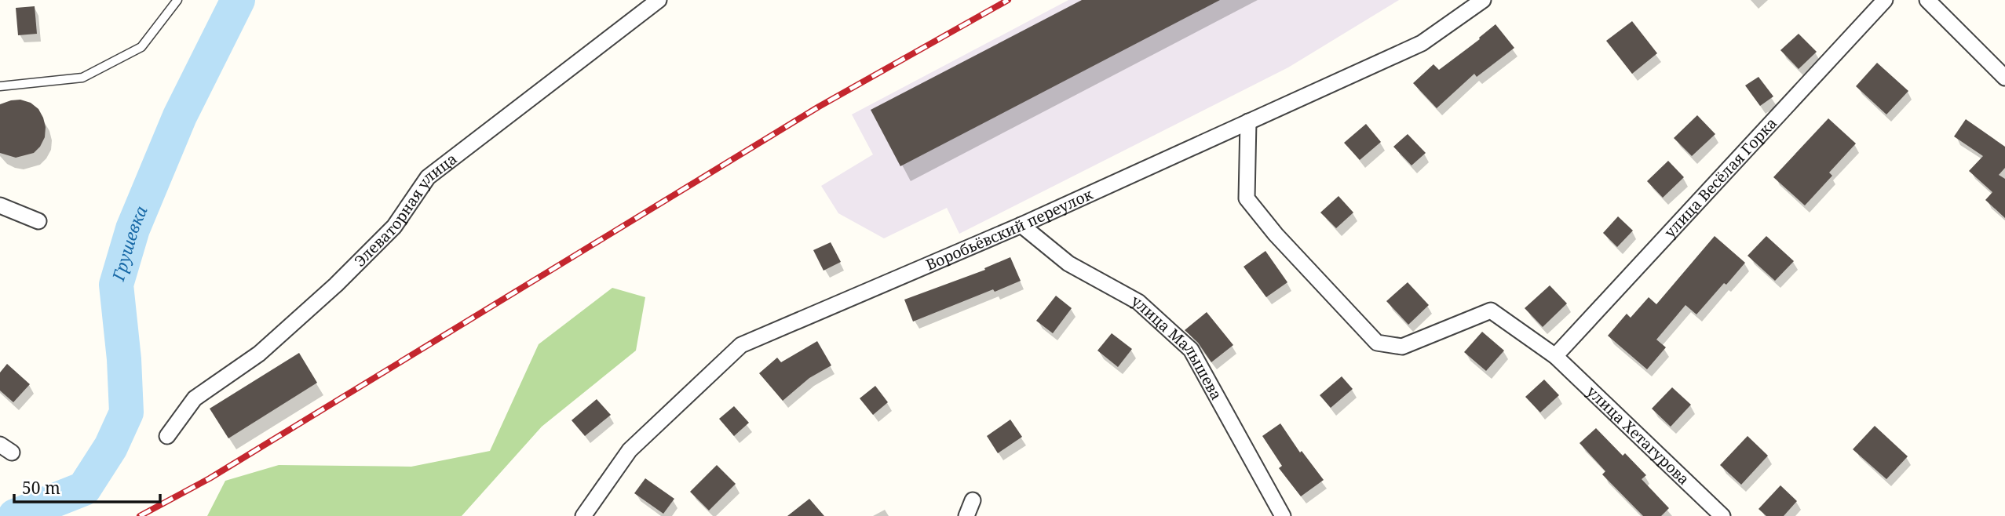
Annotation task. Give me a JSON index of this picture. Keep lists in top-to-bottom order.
{
  "streets": {
    "street": [
      "улица Весёлая Горка",
      "Элеваторная улица",
      "Воробьёвский переулок",
      "улица Малышева",
      "улица Хетагурова"
    ]
  },
  "crossings": [
    ["улица Весёлая Горка", "улица Хетагурова"],
    ["Воробьёвский переулок", "улица Малышева"],
    ["Воробьёвский переулок", "улица Хетагурова"]
  ],
  "water": ["Грушевка"],
  "scale_bar": "50 m"
}
